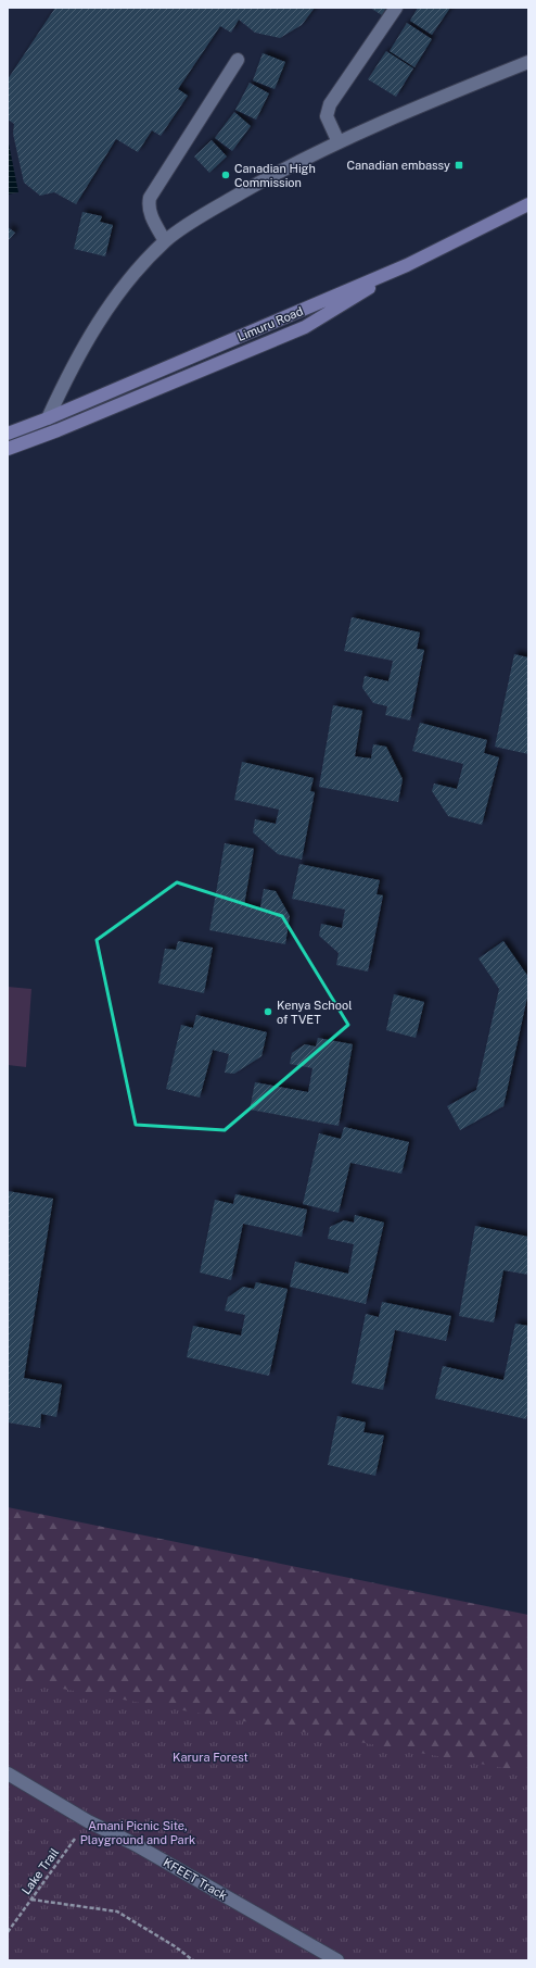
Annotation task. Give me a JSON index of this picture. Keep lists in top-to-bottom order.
{
  "streets": {
    "main road": ["Limuru Road"],
    "street": ["KFEET Track"],
    "path": ["Lake Trail"]
  },
  "crossings": [
    ["Lake Trail", "KFEET Track"]
  ],
  "parks": ["Karura Forest", "Amani Picnic Site, Playground and Park"],
  "places": {
    "transit": ["Canadian embassy"],
    "other": ["Canadian High Commission", "Kenya School of TVET"]
  }
}
